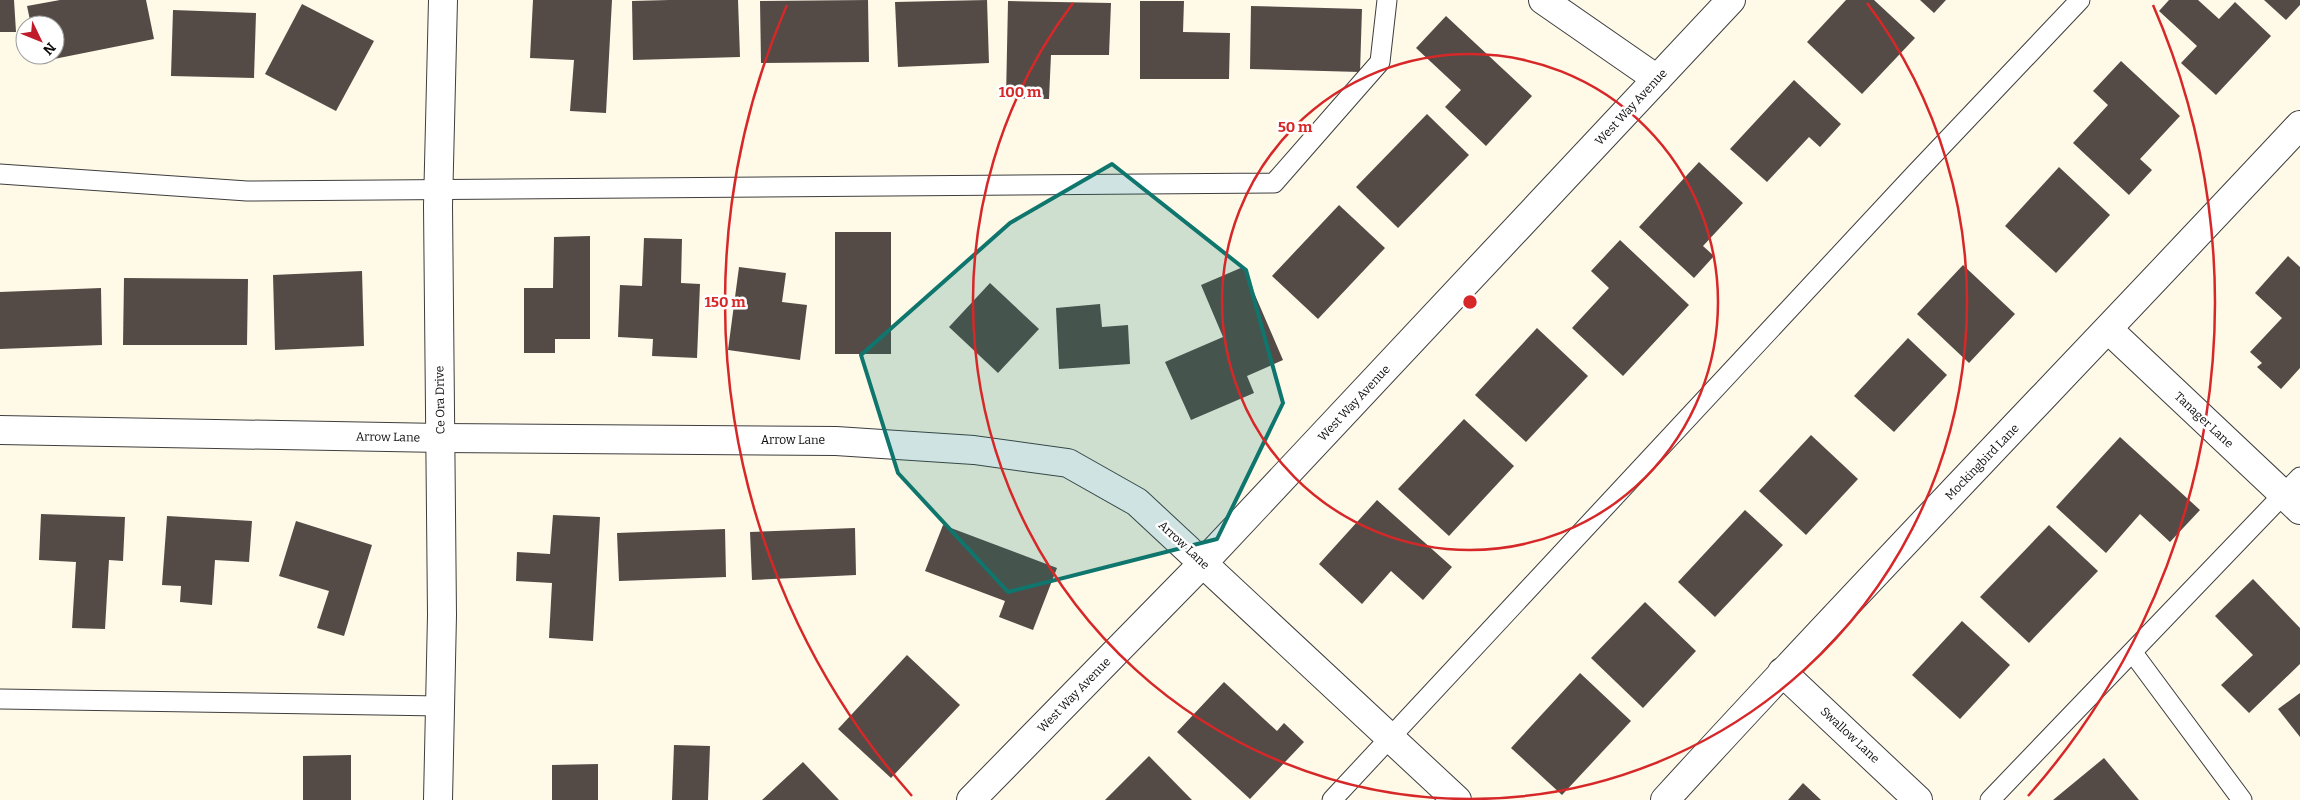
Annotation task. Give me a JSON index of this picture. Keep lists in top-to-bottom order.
{
  "streets": {
    "street": [
      "West Way Avenue",
      "Ce Ora Drive",
      "Tanager Lane",
      "Arrow Lane",
      "Mockingbird Lane",
      "Swallow Lane"
    ]
  },
  "crossings": [
    ["West Way Avenue", "Arrow Lane"],
    ["Ce Ora Drive", "Arrow Lane"],
    ["Tanager Lane", "Mockingbird Lane"],
    ["Mockingbird Lane", "Swallow Lane"]
  ],
  "north": "bottom right",
  "rings": ["100 m", "50 m", "150 m"]
}
